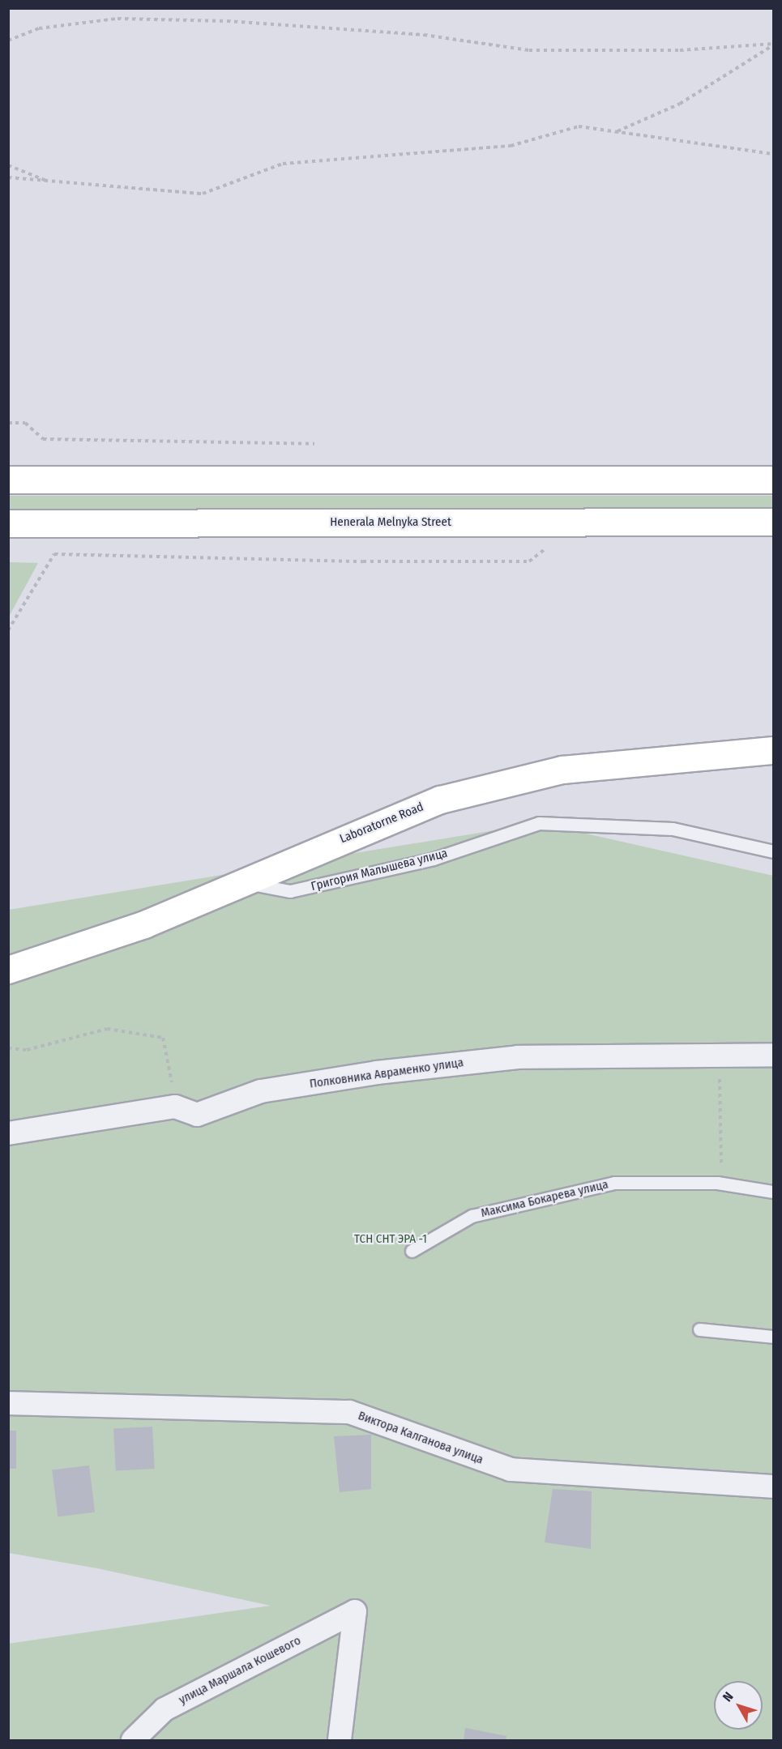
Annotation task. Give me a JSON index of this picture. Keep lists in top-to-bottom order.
{
  "streets": {
    "main road": ["Henerala Melnyka Street", "Laboratorne Road"],
    "street": ["Полковника Авраменко улица", "Виктора Калганова улица", "улица Маршала Кошевого"],
    "lane": ["Григория Малышева улица", "Максима Бокарева улица"]
  },
  "crossings": [
    ["Laboratorne Road", "Григория Малышева улица"]
  ],
  "parks": ["ТСН СНТ ЭРА -1"],
  "north": "top left"
}
